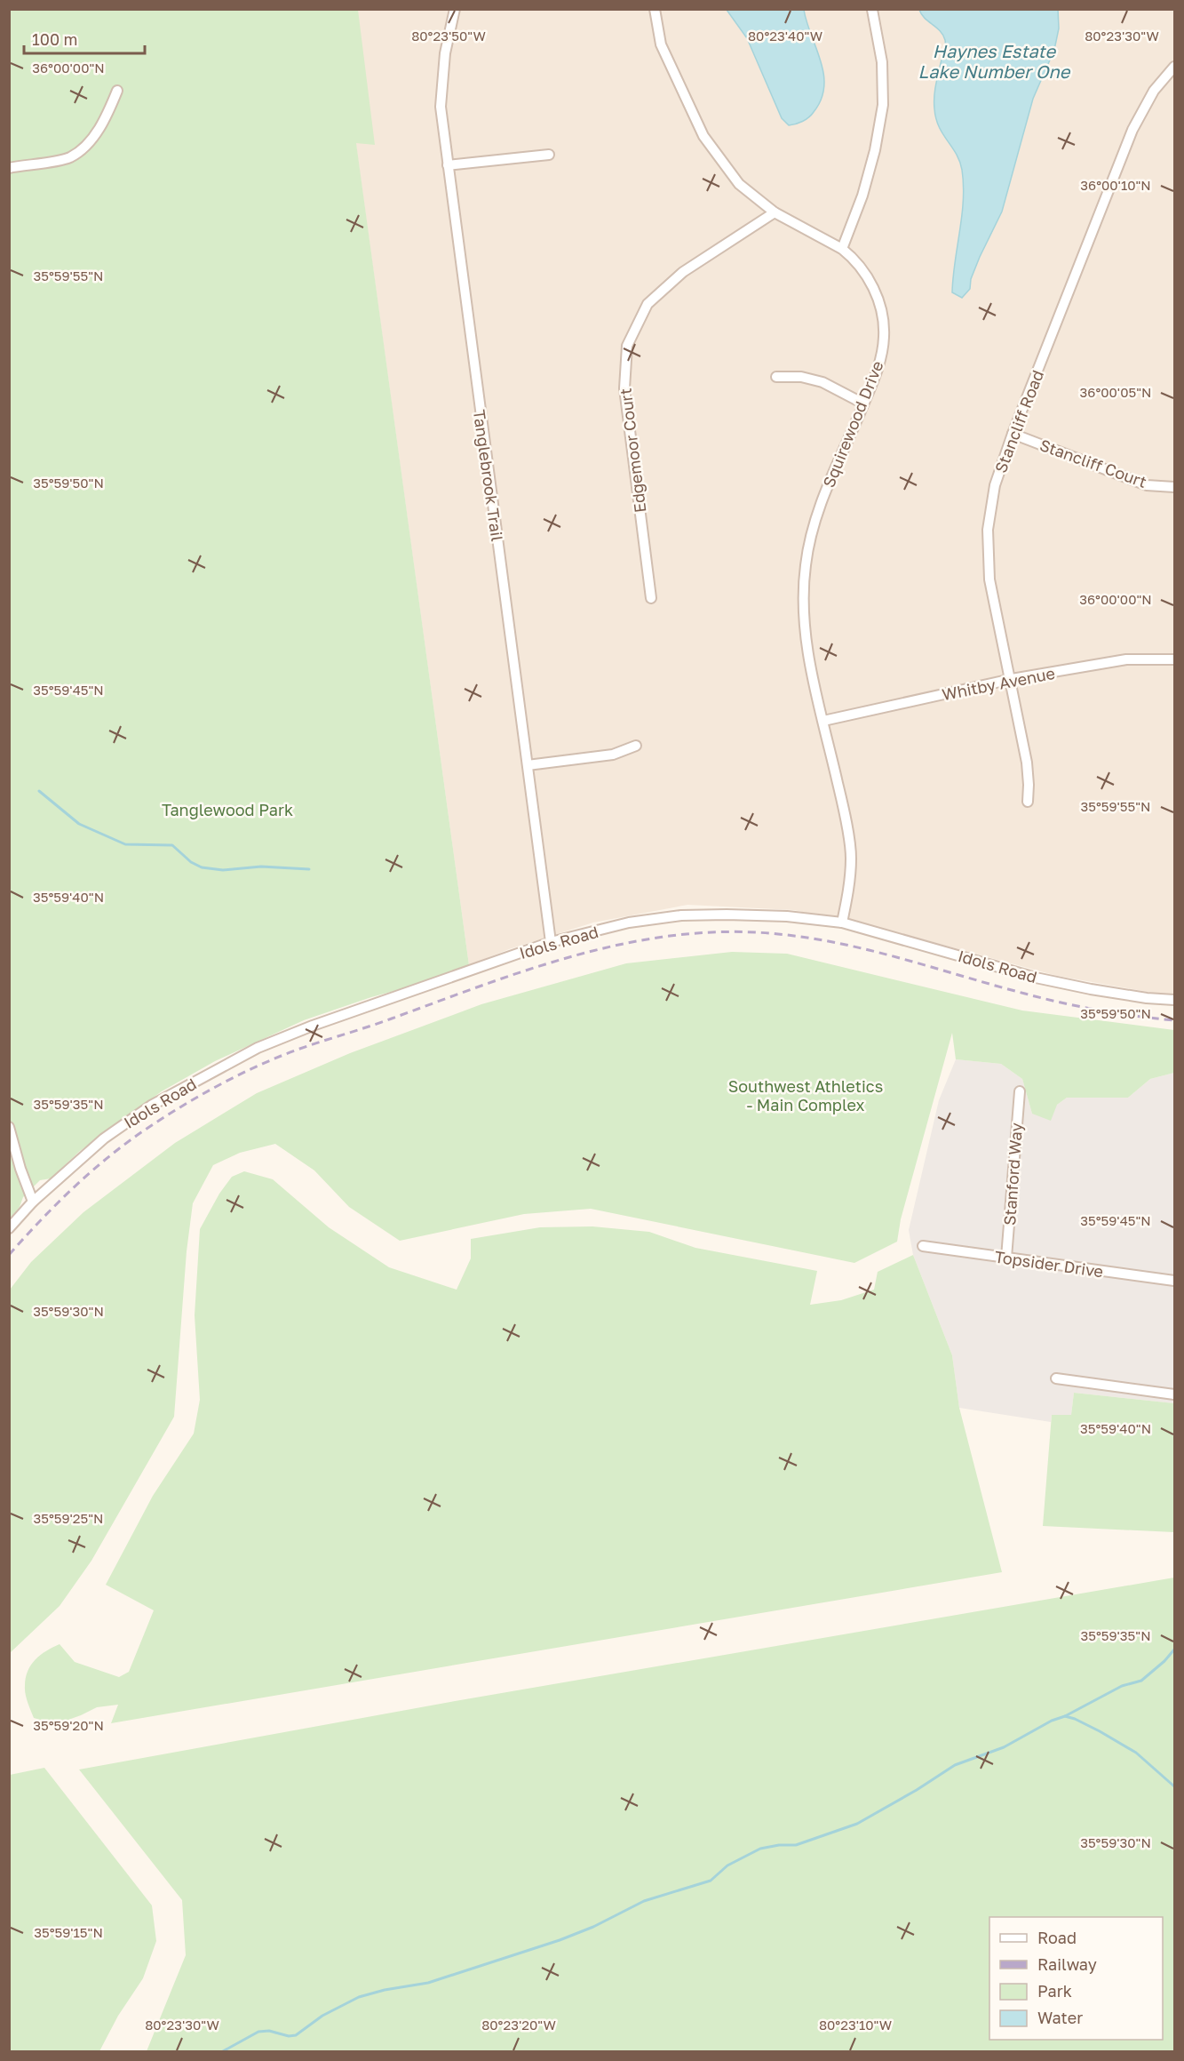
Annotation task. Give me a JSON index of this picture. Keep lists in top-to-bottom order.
{
  "streets": {
    "street": [
      "Stancliff Road",
      "Squirewood Drive",
      "Edgemoor Court",
      "Stancliff Court",
      "Tanglebrook Trail",
      "Whitby Avenue",
      "Idols Road",
      "Stanford Way",
      "Topsider Drive"
    ]
  },
  "crossings": [
    ["Stancliff Road", "Stancliff Court"],
    ["Stancliff Road", "Whitby Avenue"],
    ["Squirewood Drive", "Edgemoor Court"],
    ["Squirewood Drive", "Whitby Avenue"],
    ["Squirewood Drive", "Idols Road"],
    ["Tanglebrook Trail", "Idols Road"],
    ["Stanford Way", "Topsider Drive"]
  ],
  "water": ["Haynes Estate Lake Number One"],
  "parks": ["Tanglewood Park", "Southwest Athletics - Main Complex"],
  "legend": [
    "Road",
    "Railway",
    "Park",
    "Water"
  ],
  "scale_bar": "100 m",
  "coordinates": [
    "80°23'50\"W",
    "80°23'40\"W",
    "80°23'30\"W",
    "36°00'00\"N",
    "36°00'10\"N",
    "35°59'55\"N",
    "36°00'05\"N",
    "35°59'50\"N",
    "35°59'45\"N",
    "35°59'40\"N",
    "35°59'35\"N",
    "35°59'30\"N",
    "35°59'25\"N",
    "35°59'20\"N",
    "35°59'15\"N",
    "80°23'20\"W",
    "80°23'10\"W"
  ]
}
